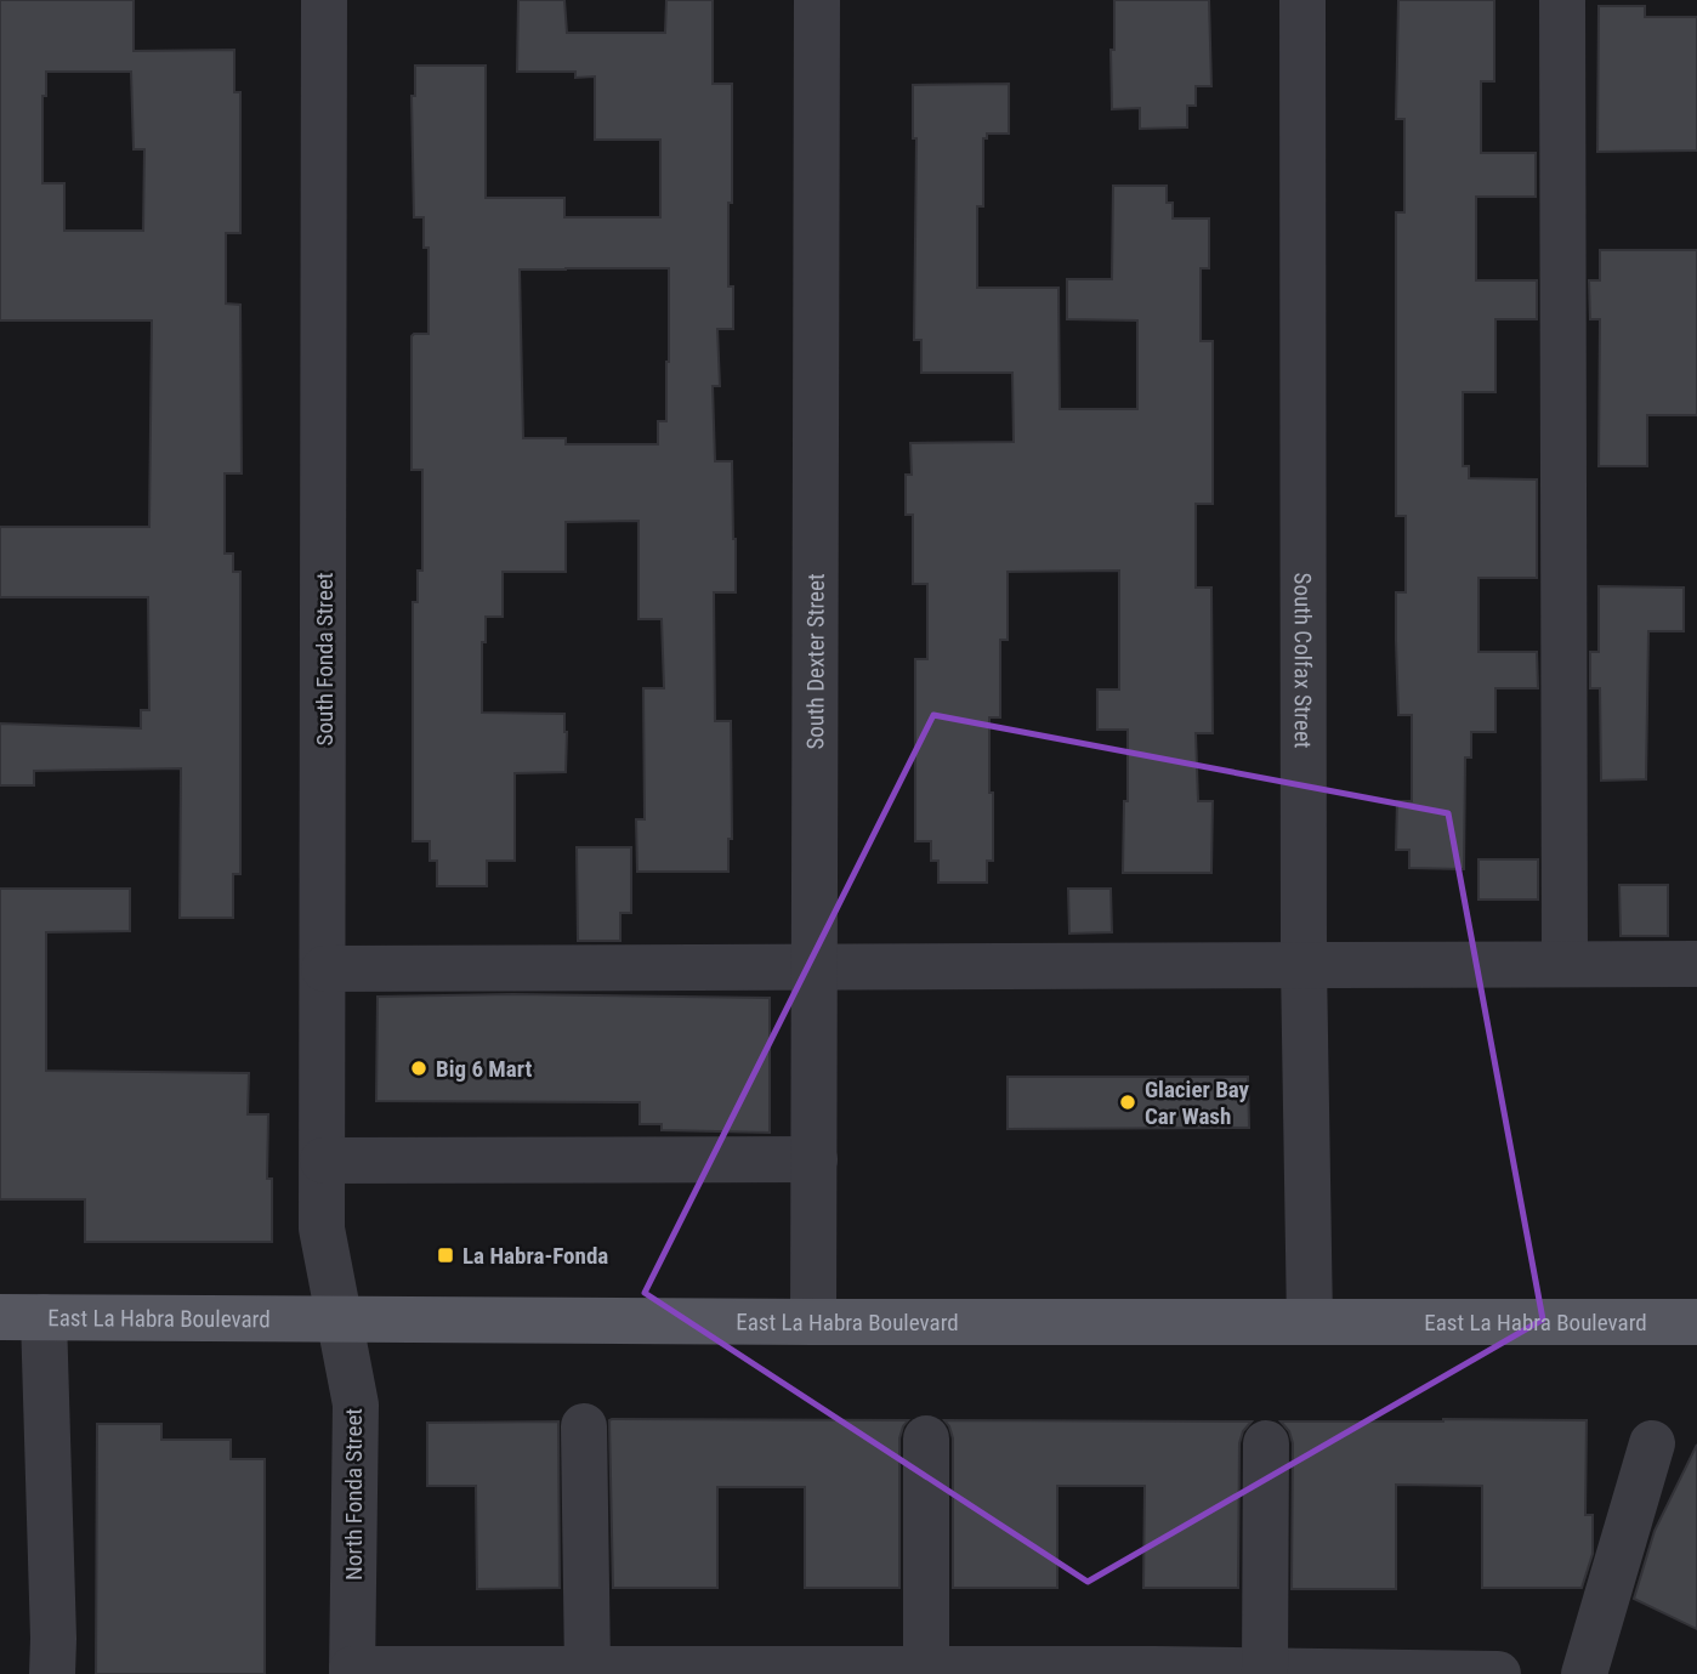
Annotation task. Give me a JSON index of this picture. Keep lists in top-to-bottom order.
{
  "streets": {
    "main road": ["East La Habra Boulevard"],
    "street": [
      "South Fonda Street",
      "South Dexter Street",
      "South Colfax Street",
      "North Fonda Street"
    ]
  },
  "crossings": [
    ["South Fonda Street", "East La Habra Boulevard"],
    ["South Fonda Street", "North Fonda Street"],
    ["South Dexter Street", "East La Habra Boulevard"],
    ["South Colfax Street", "East La Habra Boulevard"],
    ["East La Habra Boulevard", "North Fonda Street"]
  ],
  "places": {
    "other": ["Big 6 Mart", "Glacier Bay Car Wash"],
    "transit": ["La Habra-Fonda"]
  }
}
